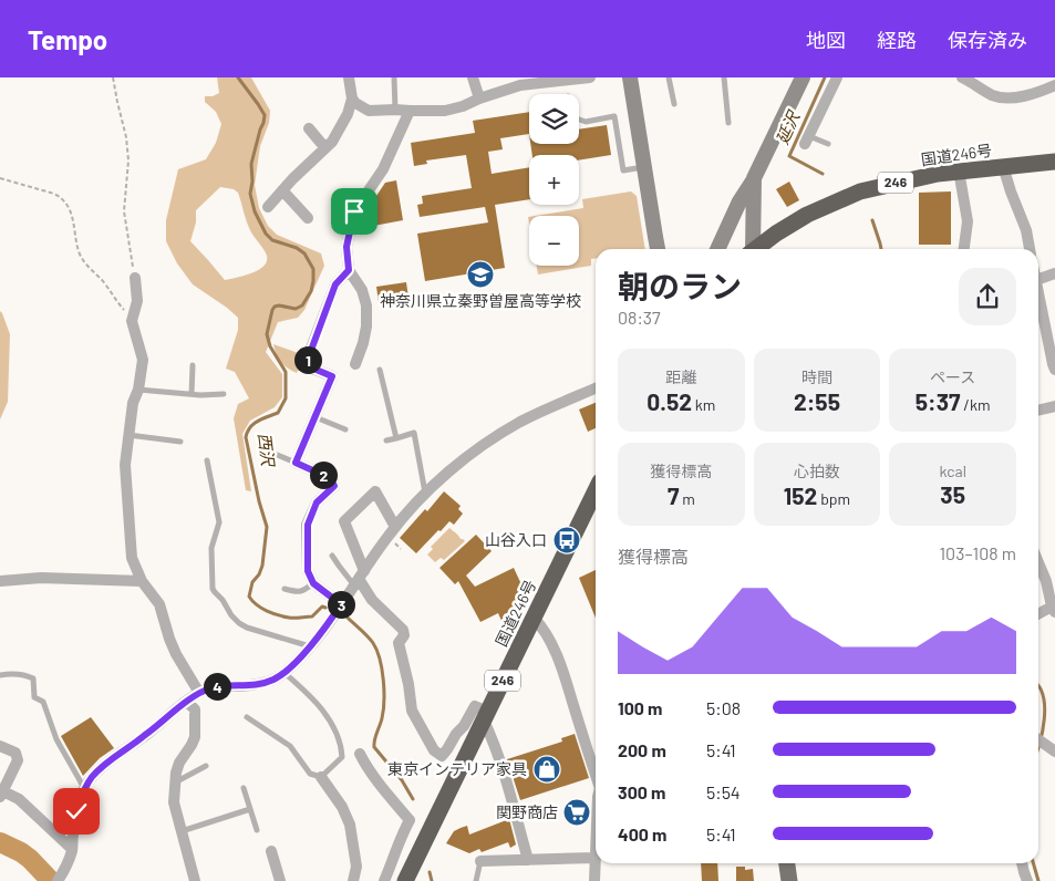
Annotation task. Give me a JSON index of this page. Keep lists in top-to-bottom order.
{
  "streets": {
    "highway": ["国道246号", "246"]
  },
  "water": ["延沢", "西沢"],
  "places": {
    "school or university": ["神奈川県立秦野曽屋高等学校"],
    "bus stop": ["山谷入口"],
    "shop": ["東京インテリア家具"],
    "supermarket": ["関野商店"]
  },
  "page": {
    "header": "Tempo",
    "nav": ["地図", "経路", "保存済み"],
    "map_buttons": ["+", "−"],
    "heading": ["朝のラン", "08:37"],
    "stats": [
      ["距離", "0.52 km"],
      ["時間", "2:55"],
      ["ペース", "5:37 /km"],
      ["獲得標高", "7 m"],
      ["心拍数", "152 bpm"],
      ["kcal", "35"]
    ],
    "pins": [
      "1",
      "2",
      "3",
      "4"
    ],
    "chart": ["獲得標高", "103–108 m"],
    "list": [
      {
        "name": "100 m",
        "note": "5:08"
      },
      {
        "name": "200 m",
        "note": "5:41"
      },
      {
        "name": "300 m",
        "note": "5:54"
      },
      {
        "name": "400 m",
        "note": "5:41"
      }
    ]
  }
}
